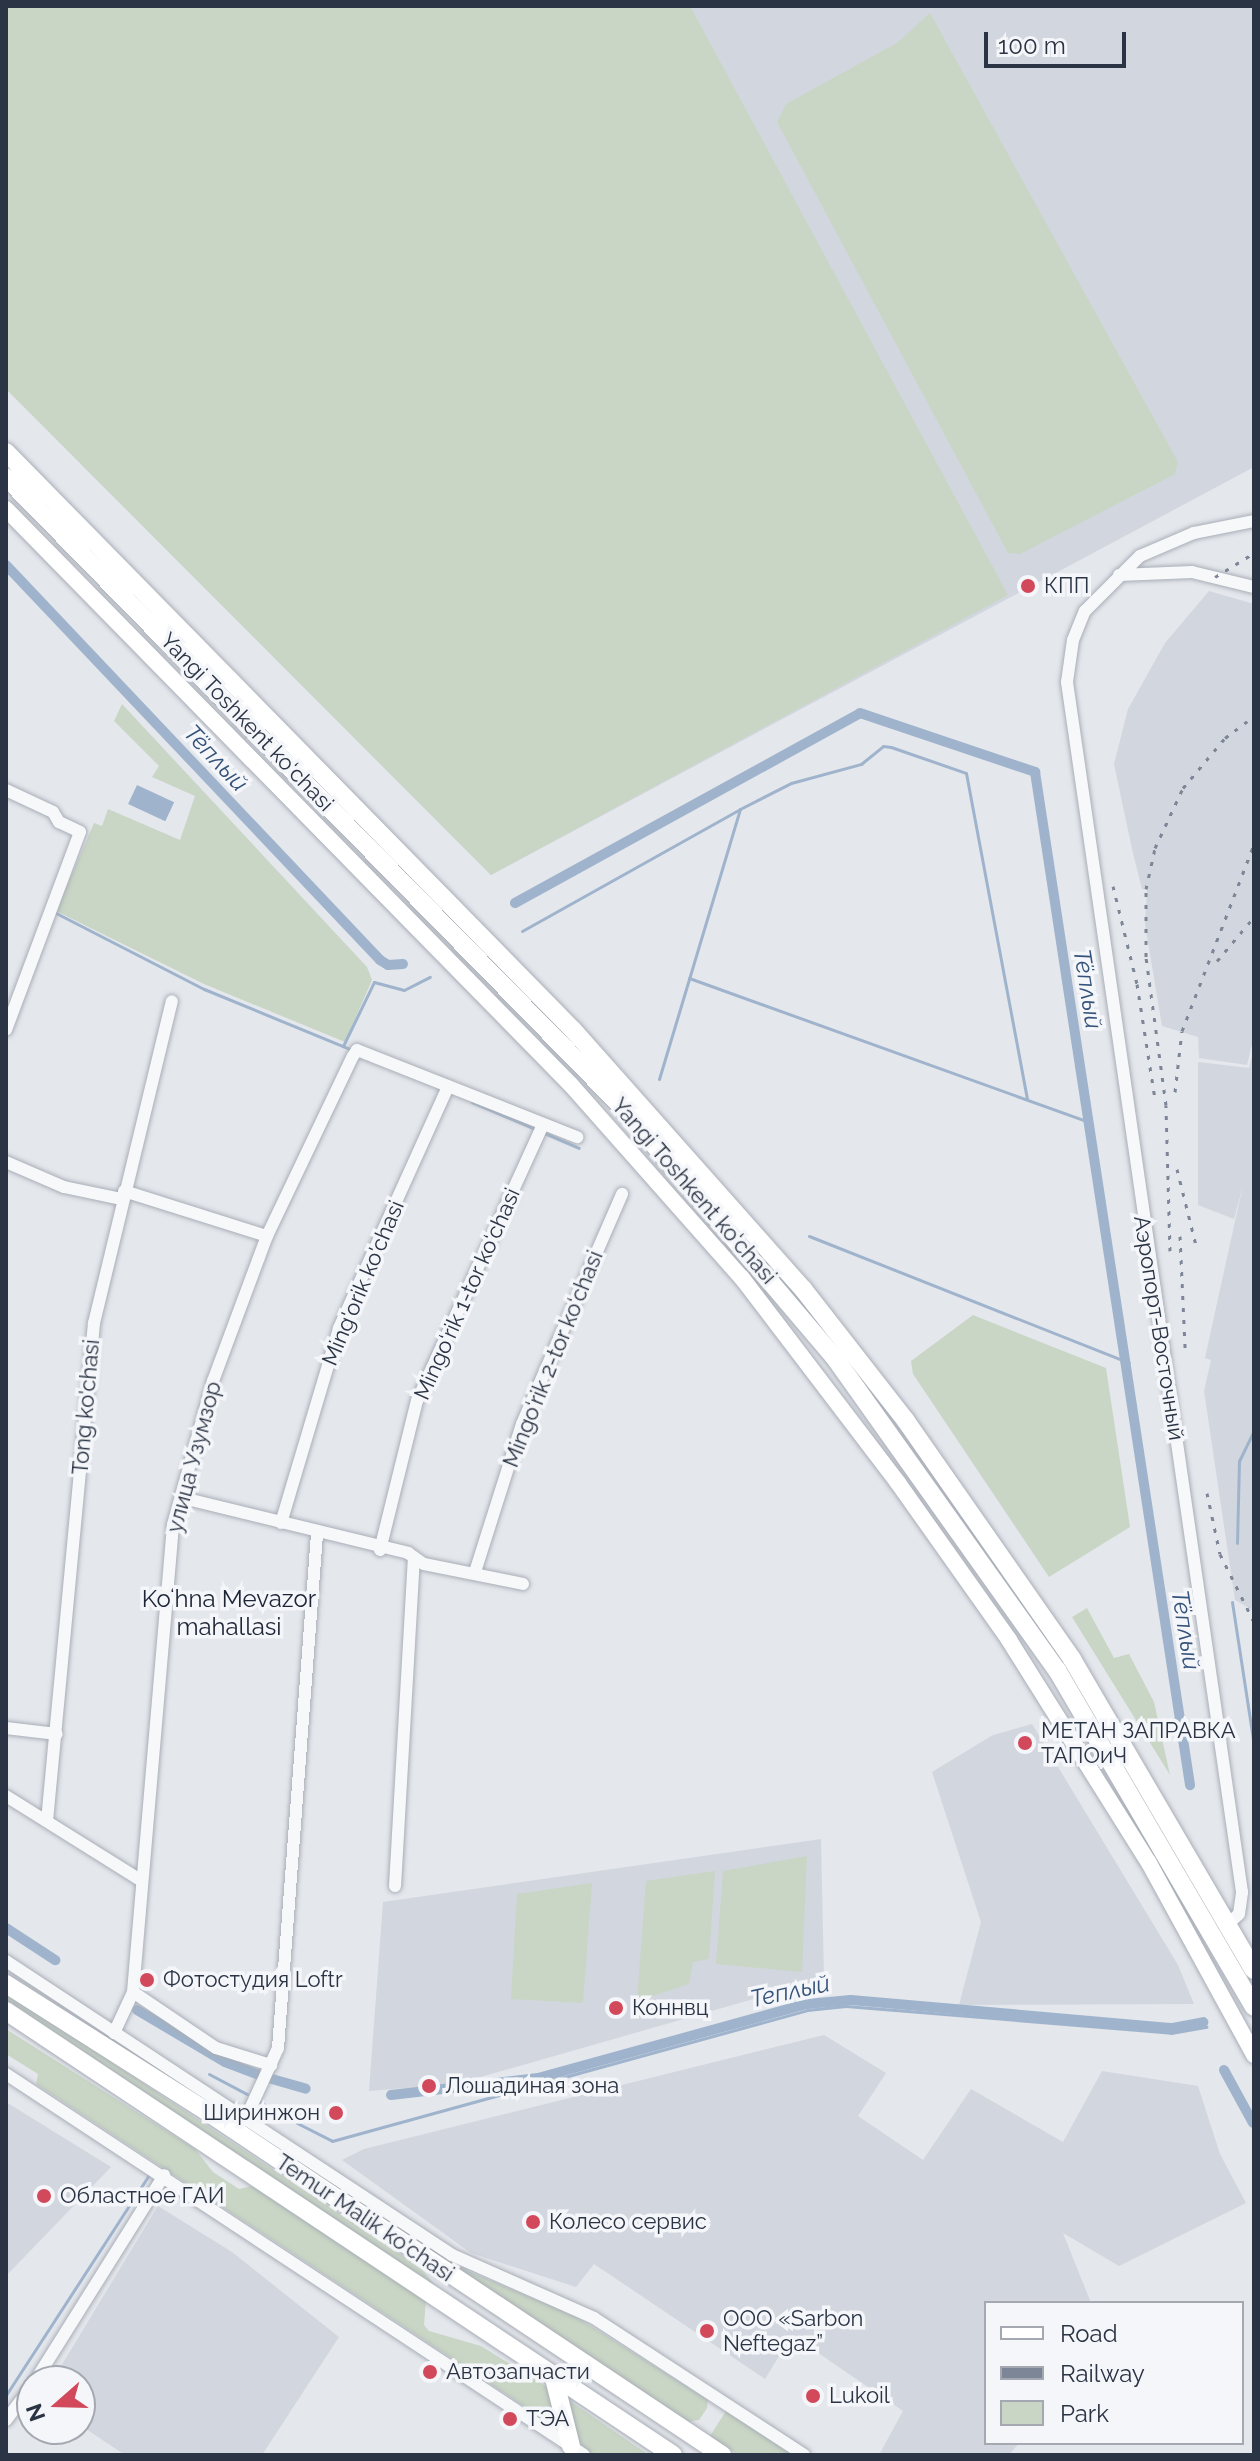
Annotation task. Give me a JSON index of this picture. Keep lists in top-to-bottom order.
{
  "streets": {
    "highway": ["Yangi Toshkent ko‘chasi", "Temur Malik ko'chasi"],
    "street": [
      "Ming'orik ko'chasi",
      "Mingo‘rik 1-tor ko‘chasi",
      "Аэропорт-Восточный",
      "Mingo‘rik 2-tor ko‘chasi",
      "Tong ko'chasi",
      "улица Узумзор"
    ]
  },
  "crossings": [
    ["Yangi Toshkent ko‘chasi", "Аэропорт-Восточный"],
    ["Ming'orik ko'chasi", "улица Узумзор"]
  ],
  "districts": ["Koʻhna Mevazor mahallasi"],
  "water": ["Тёплый", "Теплый"],
  "places": [
    "КПП",
    "МЕТАН ЗАПРАВКА ТАПОиЧ",
    "Фотостудия Loftr",
    "Коннвц",
    "Лошадиная зона",
    "Ширинжон",
    "Областное ГАИ",
    "Колесо сервис",
    "ООО «Sarbon Neftegaz”",
    "Автозапчасти",
    "Lukoil",
    "ТЭА"
  ],
  "legend": ["Road", "Railway", "Park"],
  "scale_bar": "100 m",
  "north": "left"
}
